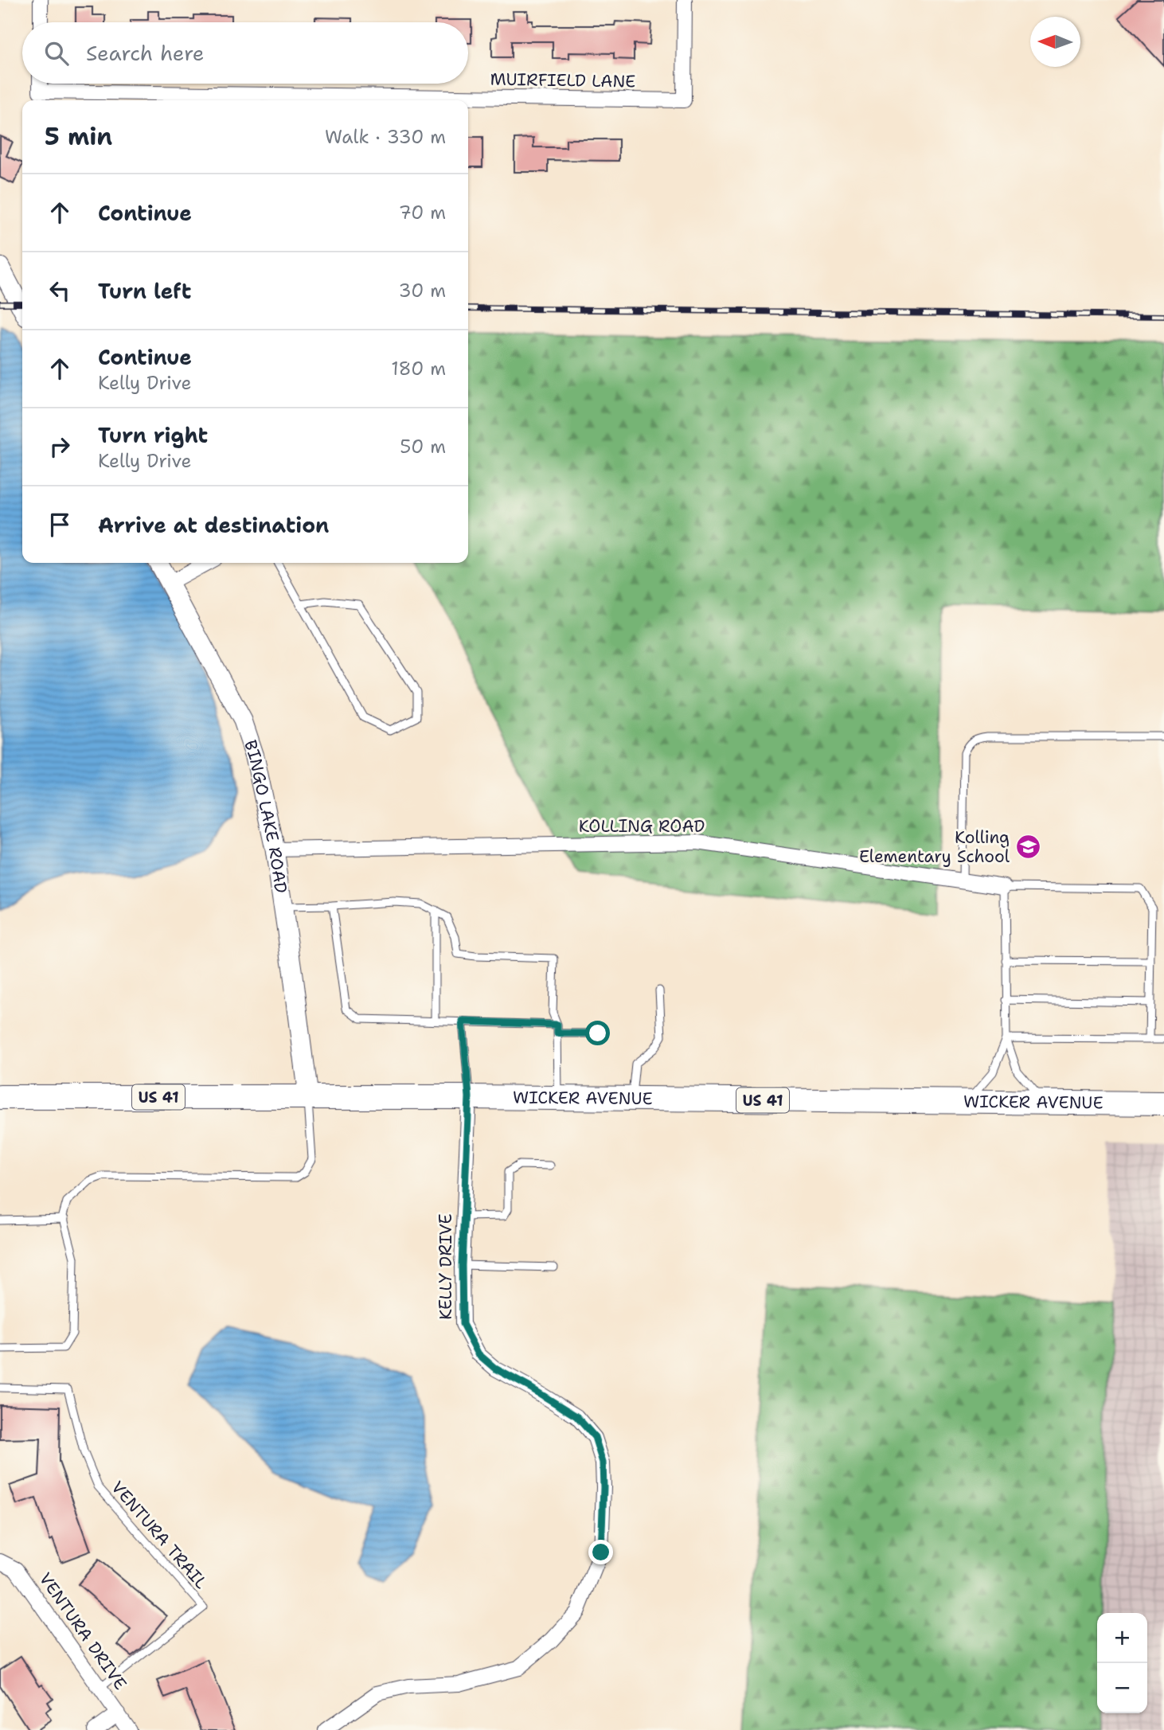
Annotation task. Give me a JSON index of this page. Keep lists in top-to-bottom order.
{
  "streets": {
    "highway": ["US 41", "WICKER AVENUE"],
    "street": [
      "MUIRFIELD LANE",
      "BINGO LAKE ROAD",
      "KOLLING ROAD",
      "KELLY DRIVE",
      "VENTURA DRIVE"
    ],
    "lane": ["VENTURA TRAIL"]
  },
  "crossings": [
    ["BINGO LAKE ROAD", "KOLLING ROAD"],
    ["BINGO LAKE ROAD", "WICKER AVENUE"],
    ["WICKER AVENUE", "KELLY DRIVE"],
    ["VENTURA TRAIL", "VENTURA DRIVE"]
  ],
  "places": {
    "school or university": ["Kolling Elementary School"]
  },
  "north": "left",
  "page": {
    "search": "Search here",
    "heading": ["5 min", "Walk · 330 m"],
    "list": [
      ["Continue", "70 m"],
      ["Turn left", "30 m"],
      ["Continue", "Kelly Drive", "180 m"],
      ["Turn right", "Kelly Drive", "50 m"],
      "Arrive at destination"
    ],
    "map_buttons": ["+", "−"]
  }
}
